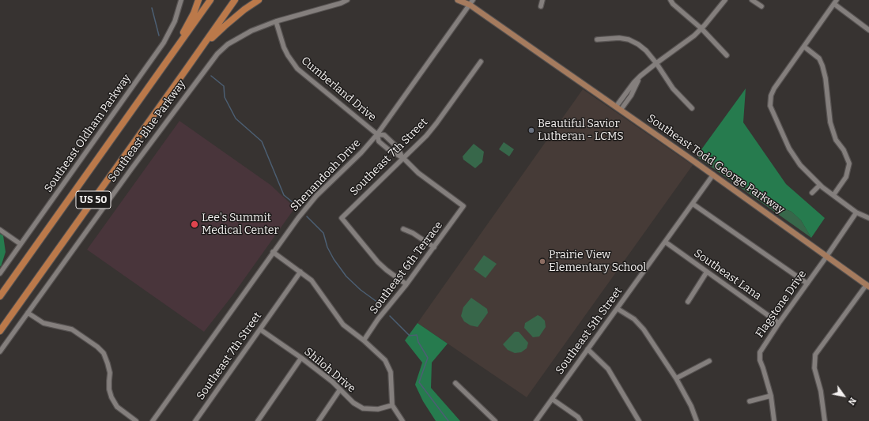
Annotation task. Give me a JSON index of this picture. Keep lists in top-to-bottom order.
{
  "streets": {
    "highway": ["US 50"],
    "main road": ["Southeast Todd George Parkway"],
    "street": [
      "Cumberland Drive",
      "Southeast Blue Parkway",
      "Southeast Oldham Parkway",
      "Southeast 7th Street",
      "Shenandoah Drive",
      "Southeast 6th Terrace",
      "Southeast Lana",
      "Flagstone Drive",
      "Southeast 5th Street",
      "Shiloh Drive"
    ]
  },
  "crossings": [
    ["Cumberland Drive", "Southeast Blue Parkway"],
    ["Cumberland Drive", "Southeast 7th Street"],
    ["Cumberland Drive", "Shenandoah Drive"],
    ["Cumberland Drive", "Southeast 6th Terrace"],
    ["Southeast 7th Street", "Southeast 6th Terrace"],
    ["Southeast 7th Street", "Shiloh Drive"],
    ["Southeast Todd George Parkway", "Shenandoah Drive"],
    ["Southeast Todd George Parkway", "Flagstone Drive"],
    ["Southeast Todd George Parkway", "Southeast 5th Street"],
    ["Southeast Lana", "Flagstone Drive"],
    ["Southeast Lana", "Southeast 5th Street"]
  ],
  "places": ["Beautiful Savior Lutheran - LCMS", "Lee's Summit Medical Center", "Prairie View Elementary School"],
  "north": "bottom right"
}
